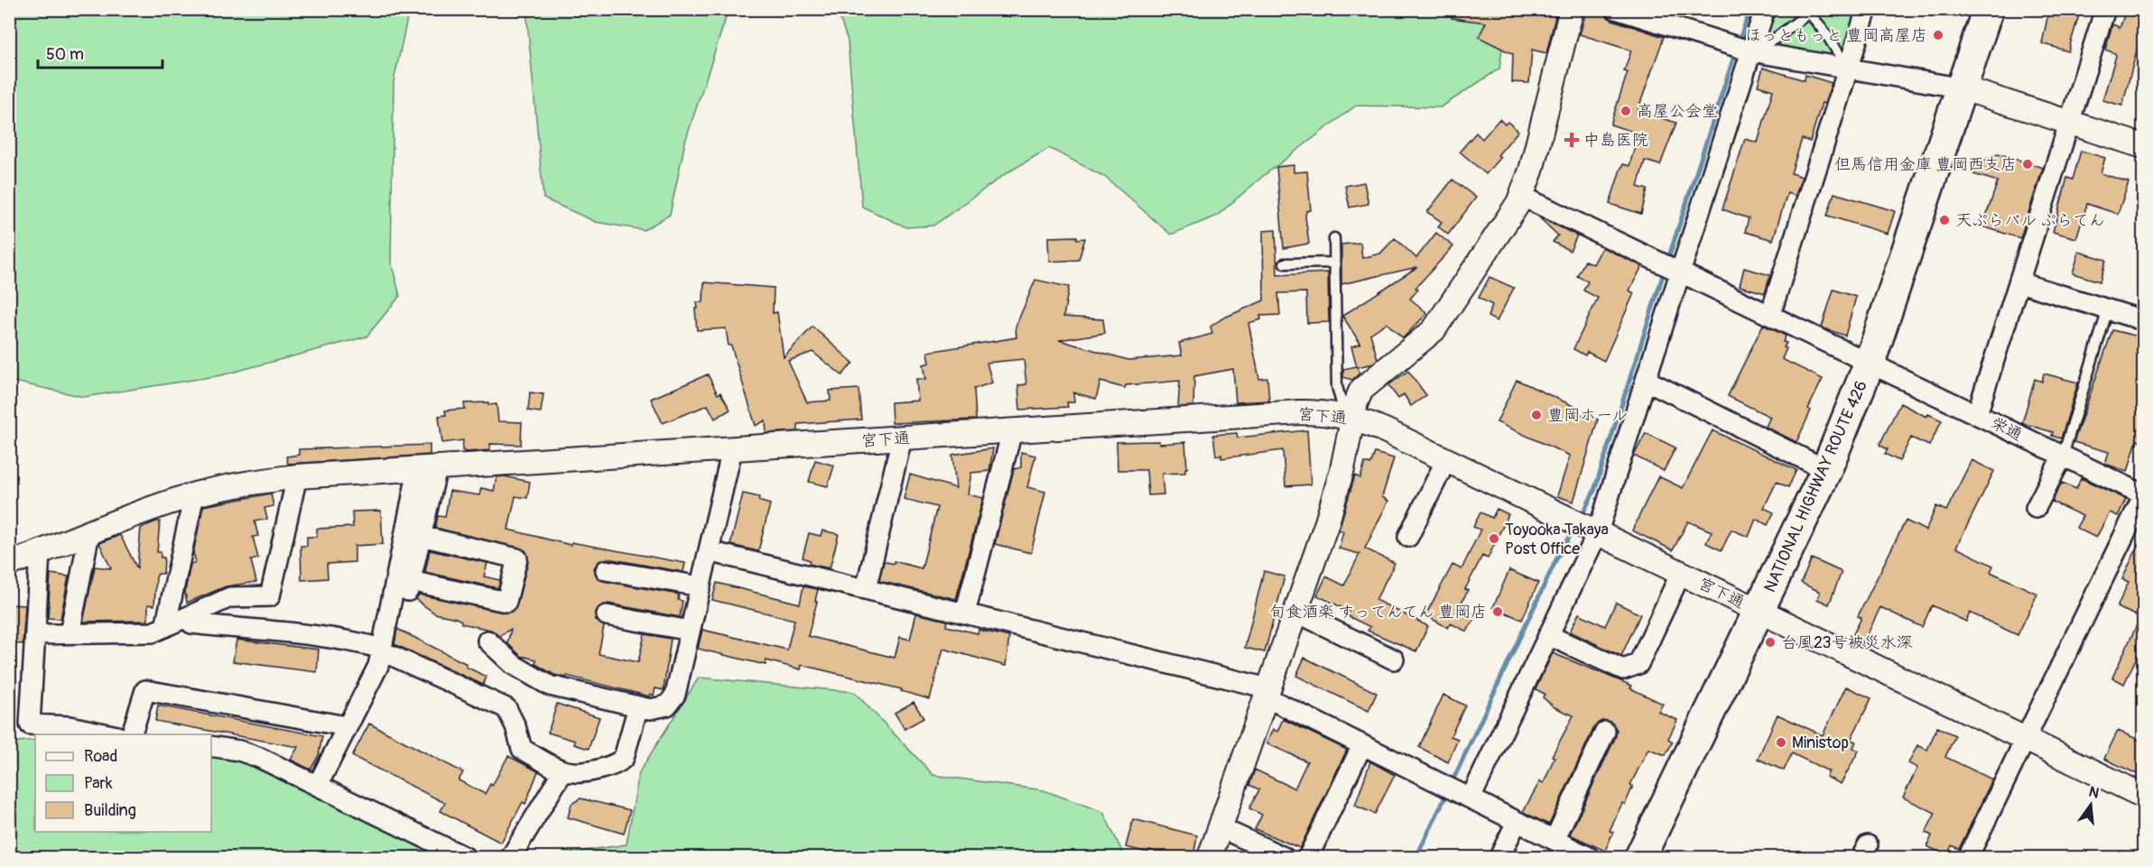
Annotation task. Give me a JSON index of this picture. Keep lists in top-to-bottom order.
{
  "streets": {
    "highway": ["NATIONAL HIGHWAY ROUTE 426"],
    "street": ["宮下通", "栄通"]
  },
  "crossings": [
    ["宮下通", "NATIONAL HIGHWAY ROUTE 426"],
    ["栄通", "NATIONAL HIGHWAY ROUTE 426"]
  ],
  "places": {
    "other": [
      "ほっともっと 豊岡高屋店",
      "高屋公会堂",
      "但馬信用金庫 豊岡西支店",
      "天ぷらバル ぷらてん",
      "豊岡ホール",
      "Toyooka Takaya Post Office",
      "旬食酒楽 すってんてん 豊岡店",
      "台風23号被災水深",
      "Ministop"
    ],
    "health": ["中島医院"]
  },
  "legend": ["Road", "Park", "Building"],
  "scale_bar": "50 m",
  "north": "top"
}
